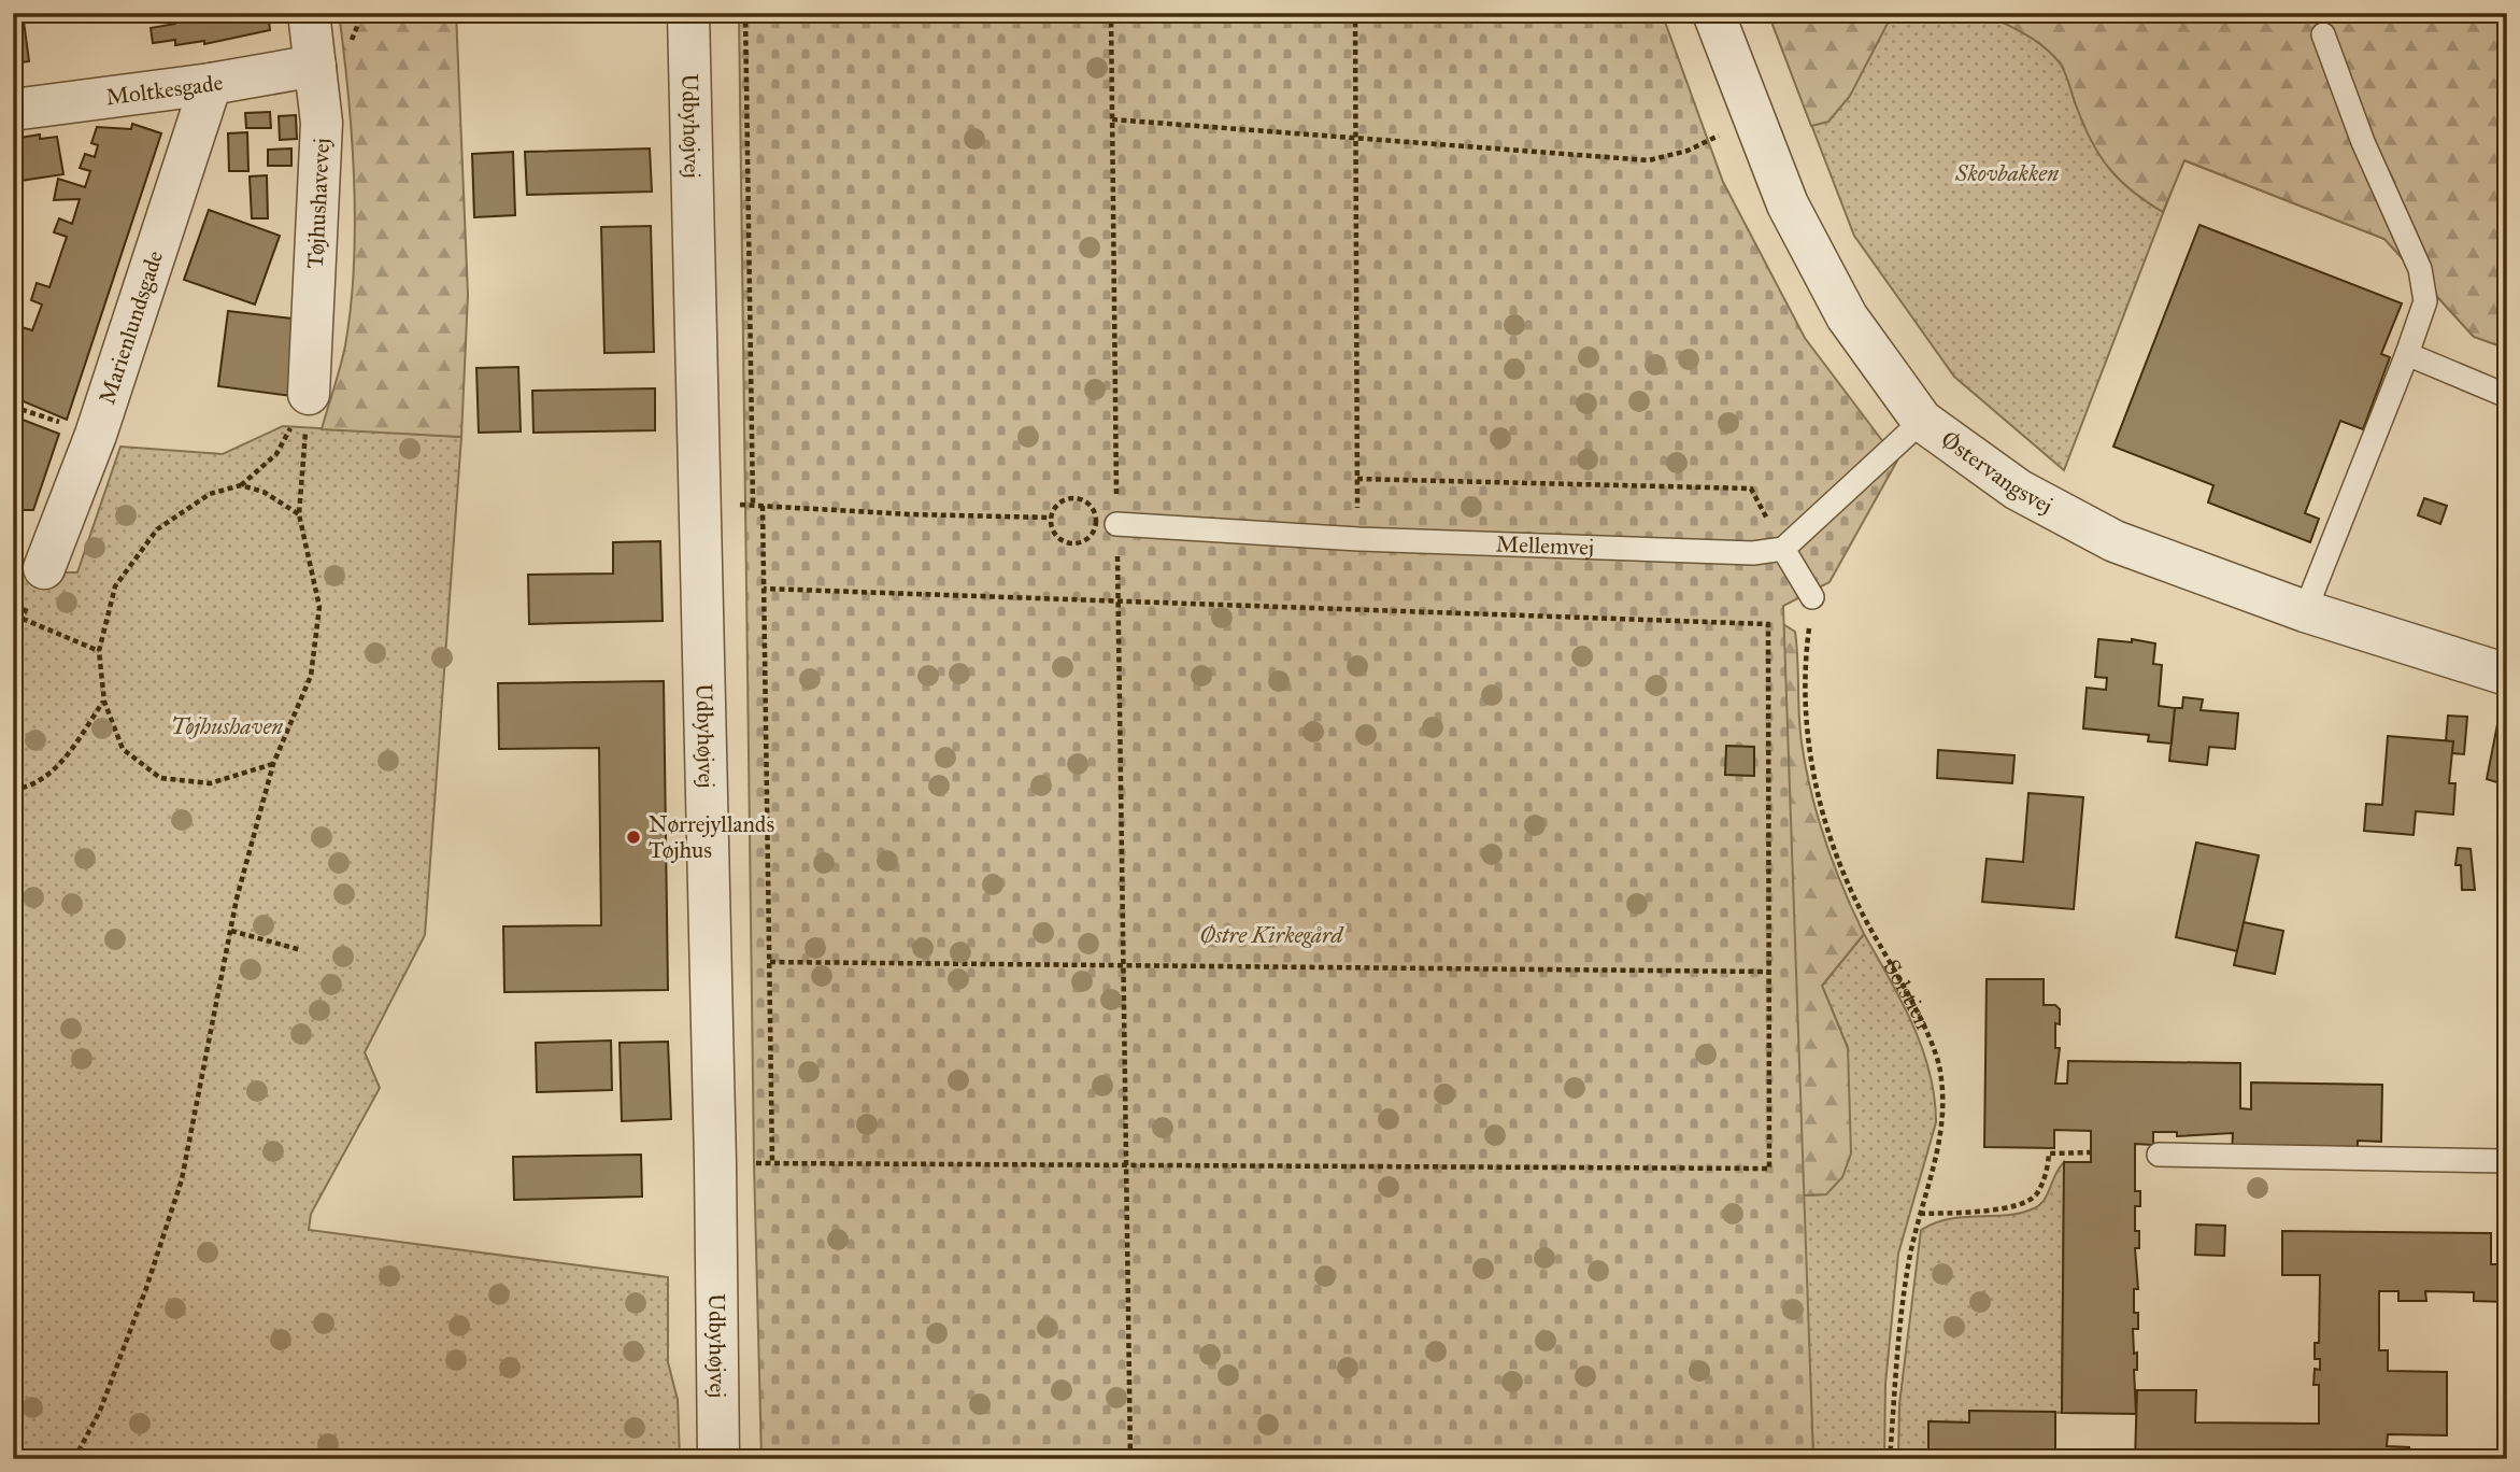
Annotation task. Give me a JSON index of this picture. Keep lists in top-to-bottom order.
{
  "streets": {
    "street": [
      "Moltkesgade",
      "Udbyhøjvej",
      "Tøjhushavevej",
      "Marienlundsgade",
      "Østervangsvej"
    ],
    "lane": ["Mellemvej"],
    "path": ["Solstien"]
  },
  "crossings": [
    ["Moltkesgade", "Tøjhushavevej"],
    ["Moltkesgade", "Marienlundsgade"]
  ],
  "parks": ["Skovbakken", "Tøjhushaven", "Østre Kirkegård"],
  "places": ["Nørrejyllands Tøjhus"]
}
